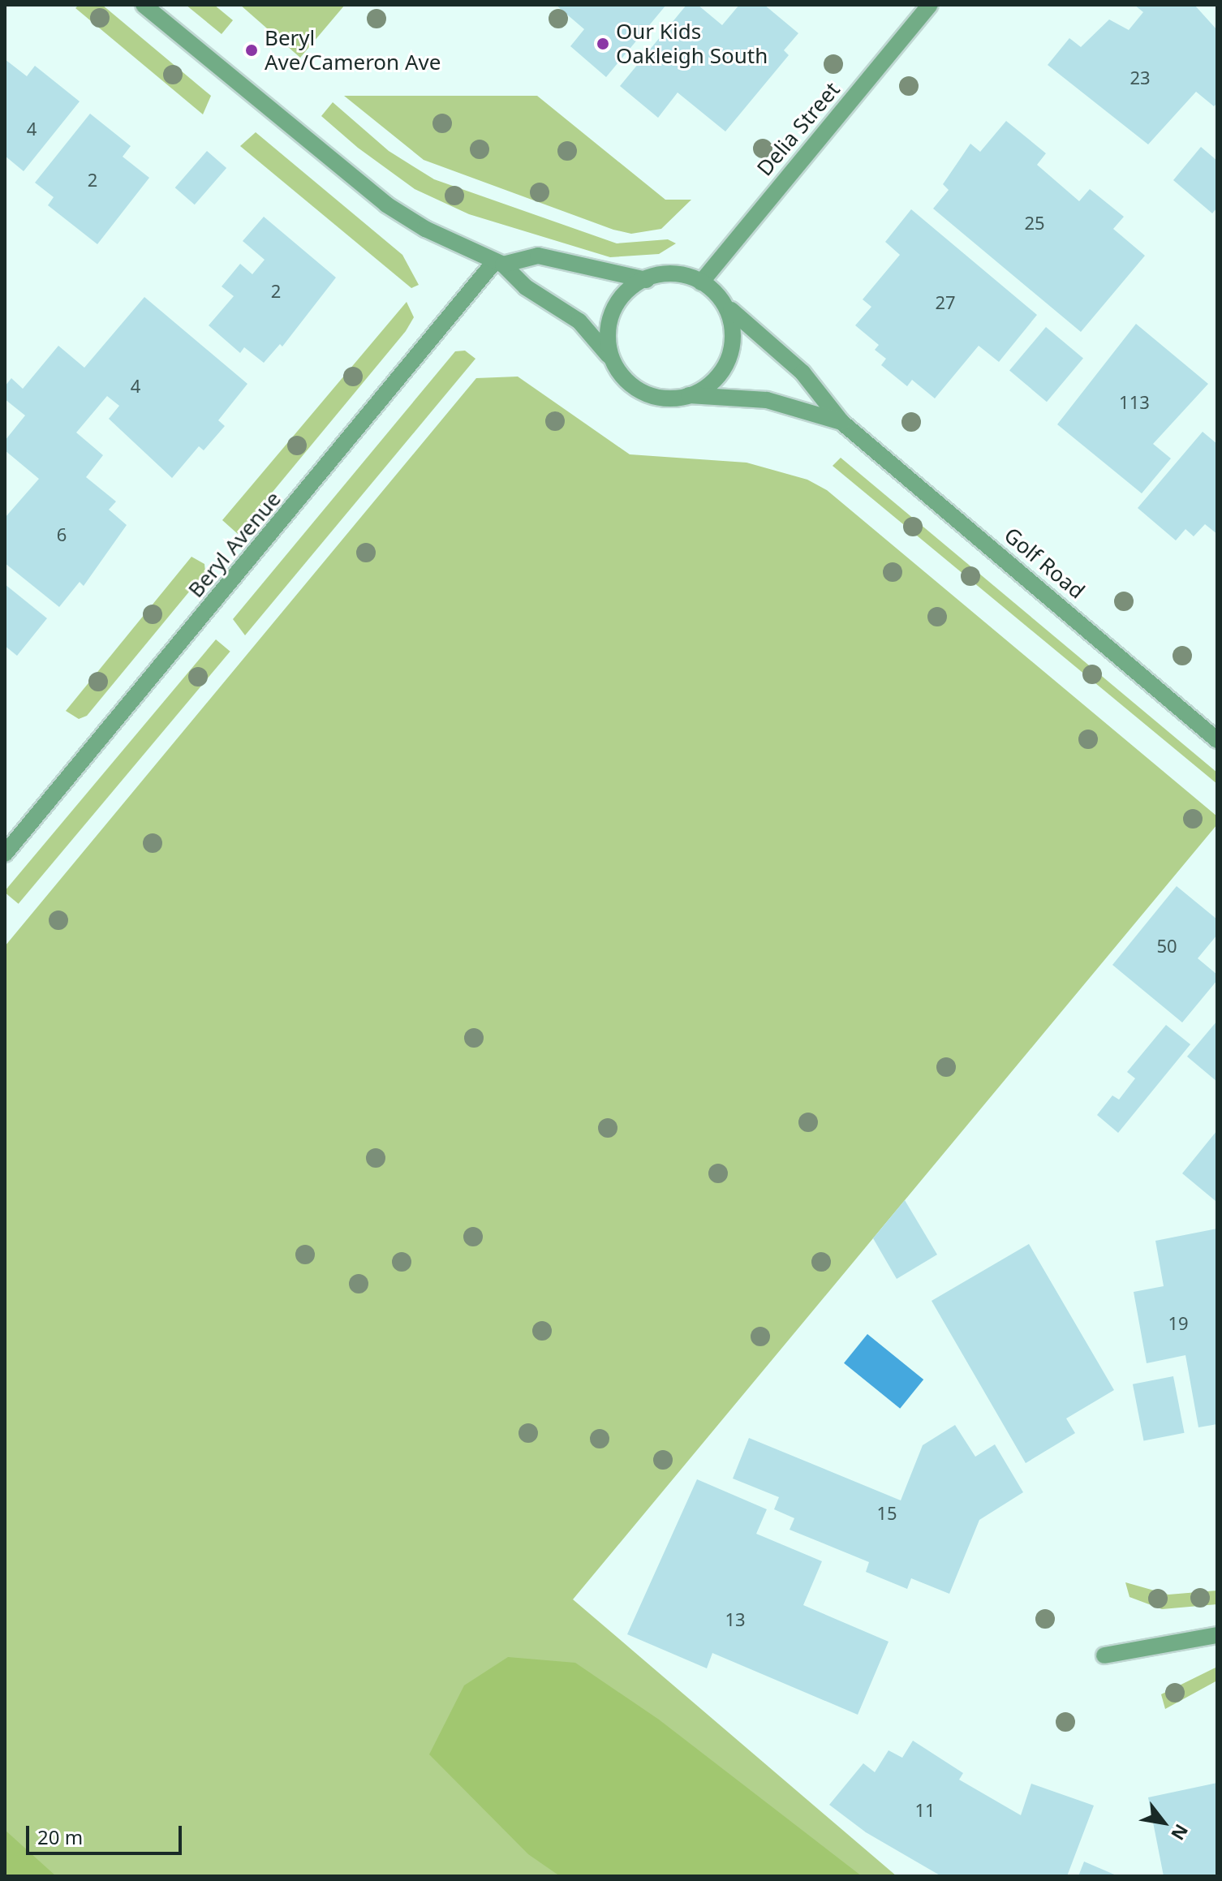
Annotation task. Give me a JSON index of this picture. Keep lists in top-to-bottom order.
{
  "streets": {
    "street": ["Delia Street", "Beryl Avenue", "Golf Road"]
  },
  "crossings": [
    ["Delia Street", "Golf Road"]
  ],
  "places": ["Our Kids Oakleigh South", "Beryl Ave/Cameron Ave"],
  "house_numbers": [
    "23",
    "4",
    "2",
    "25",
    "2",
    "27",
    "4",
    "113",
    "6",
    "50",
    "19",
    "15",
    "13",
    "11"
  ],
  "scale_bar": "20 m",
  "north": "bottom right"
}
